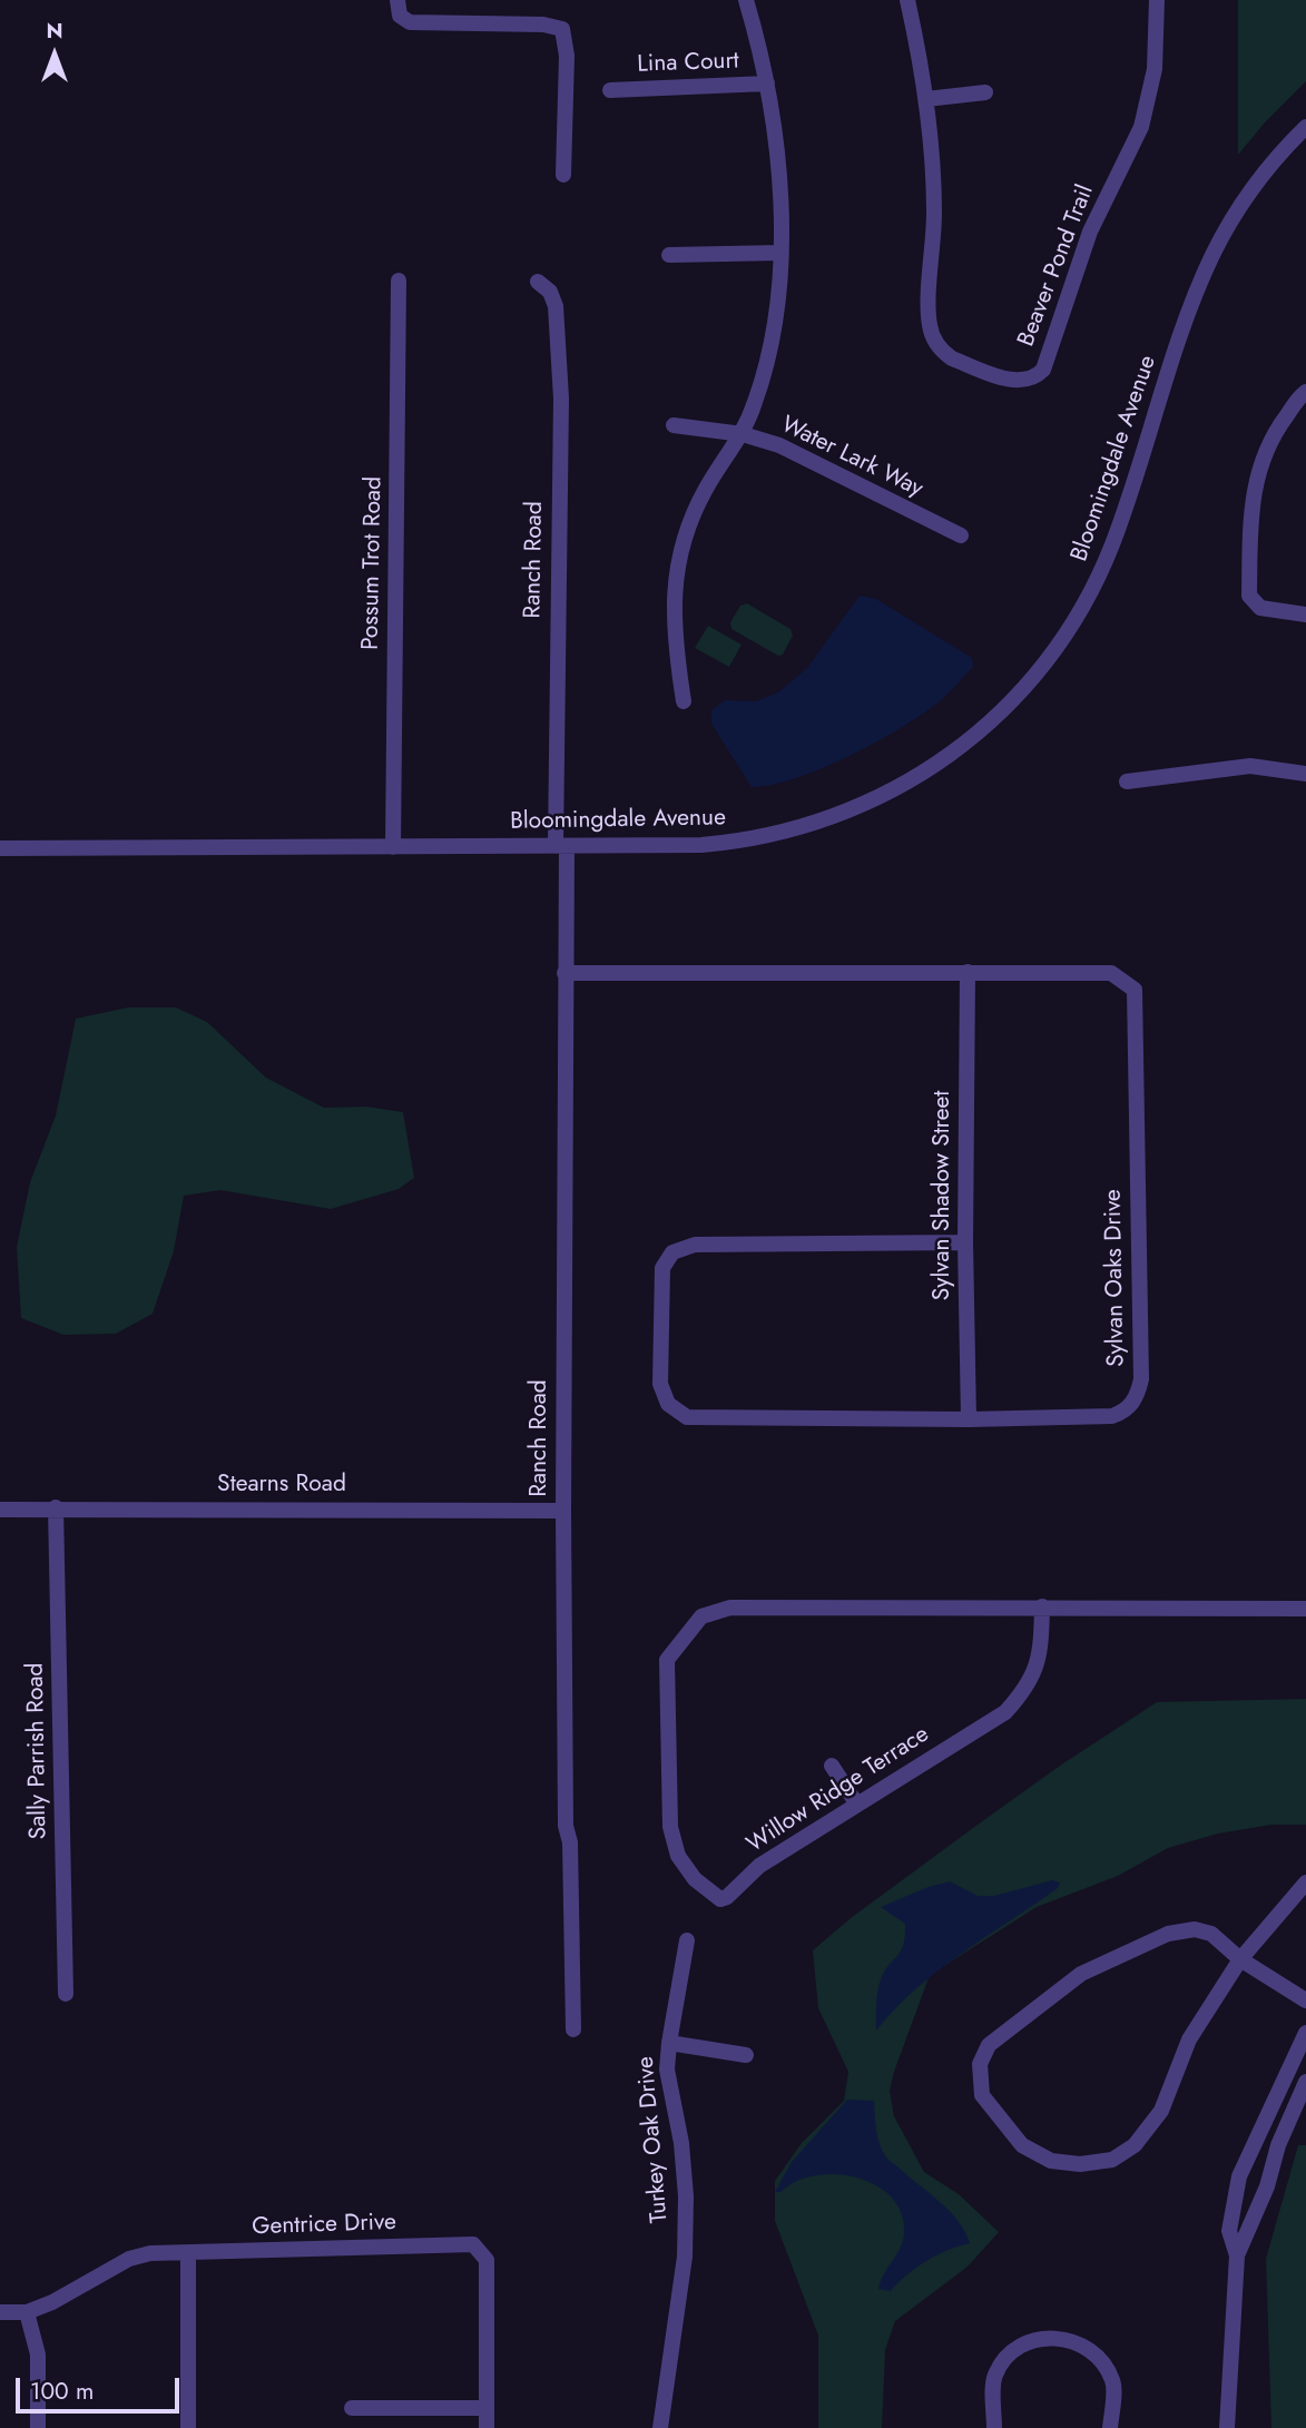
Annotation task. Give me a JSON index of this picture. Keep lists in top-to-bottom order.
{
  "streets": {
    "street": [
      "Lina Court",
      "Beaver Pond Trail",
      "Water Lark Way",
      "Bloomingdale Avenue",
      "Ranch Road",
      "Possum Trot Road",
      "Sylvan Shadow Street",
      "Sylvan Oaks Drive",
      "Stearns Road",
      "Sally Parrish Road",
      "Willow Ridge Terrace",
      "Turkey Oak Drive",
      "Gentrice Drive"
    ]
  },
  "crossings": [
    ["Bloomingdale Avenue", "Ranch Road"],
    ["Bloomingdale Avenue", "Possum Trot Road"],
    ["Ranch Road", "Sylvan Oaks Drive"],
    ["Ranch Road", "Stearns Road"],
    ["Sylvan Shadow Street", "Sylvan Oaks Drive"],
    ["Stearns Road", "Sally Parrish Road"]
  ],
  "scale_bar": "100 m",
  "north": "top"
}
